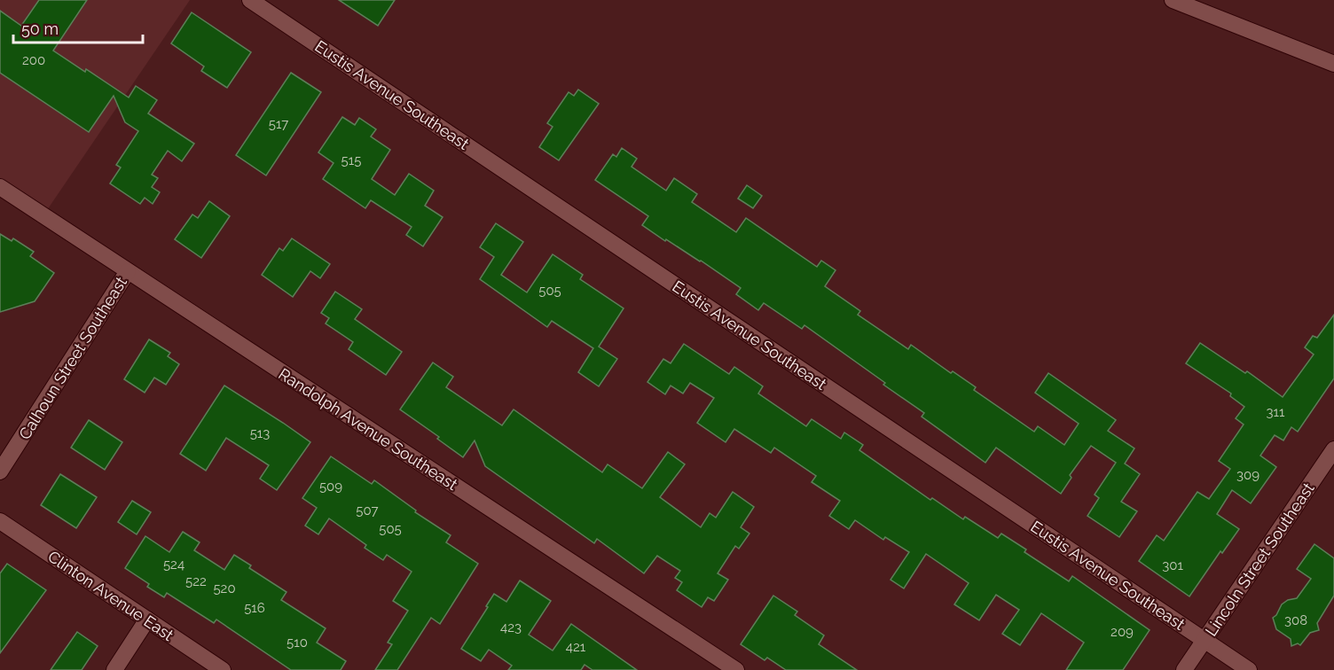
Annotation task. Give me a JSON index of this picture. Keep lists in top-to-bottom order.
{
  "streets": {
    "street": [
      "Eustis Avenue Southeast",
      "Calhoun Street Southeast",
      "Randolph Avenue Southeast",
      "Lincoln Street Southeast",
      "Clinton Avenue East"
    ]
  },
  "crossings": [
    ["Eustis Avenue Southeast", "Lincoln Street Southeast"],
    ["Calhoun Street Southeast", "Randolph Avenue Southeast"]
  ],
  "house_numbers": [
    "200",
    "517",
    "515",
    "505",
    "311",
    "513",
    "309",
    "509",
    "507",
    "505",
    "524",
    "301",
    "522",
    "520",
    "516",
    "308",
    "423",
    "209",
    "510",
    "421"
  ],
  "scale_bar": "50 m"
}
